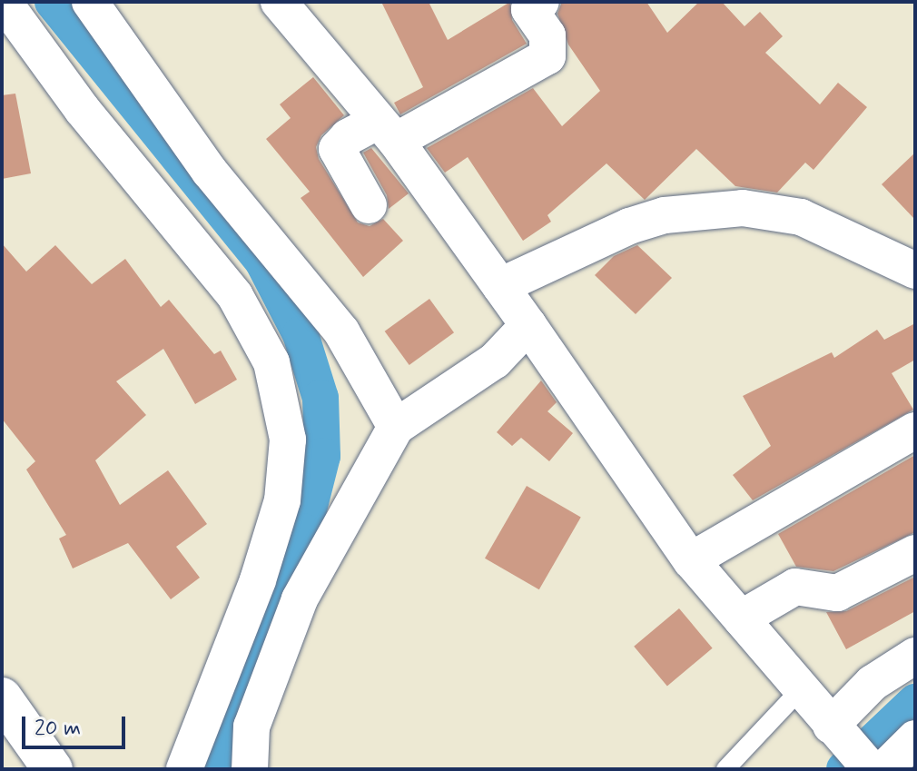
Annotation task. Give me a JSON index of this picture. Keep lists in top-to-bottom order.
{
  "scale_bar": "20 m"
}
